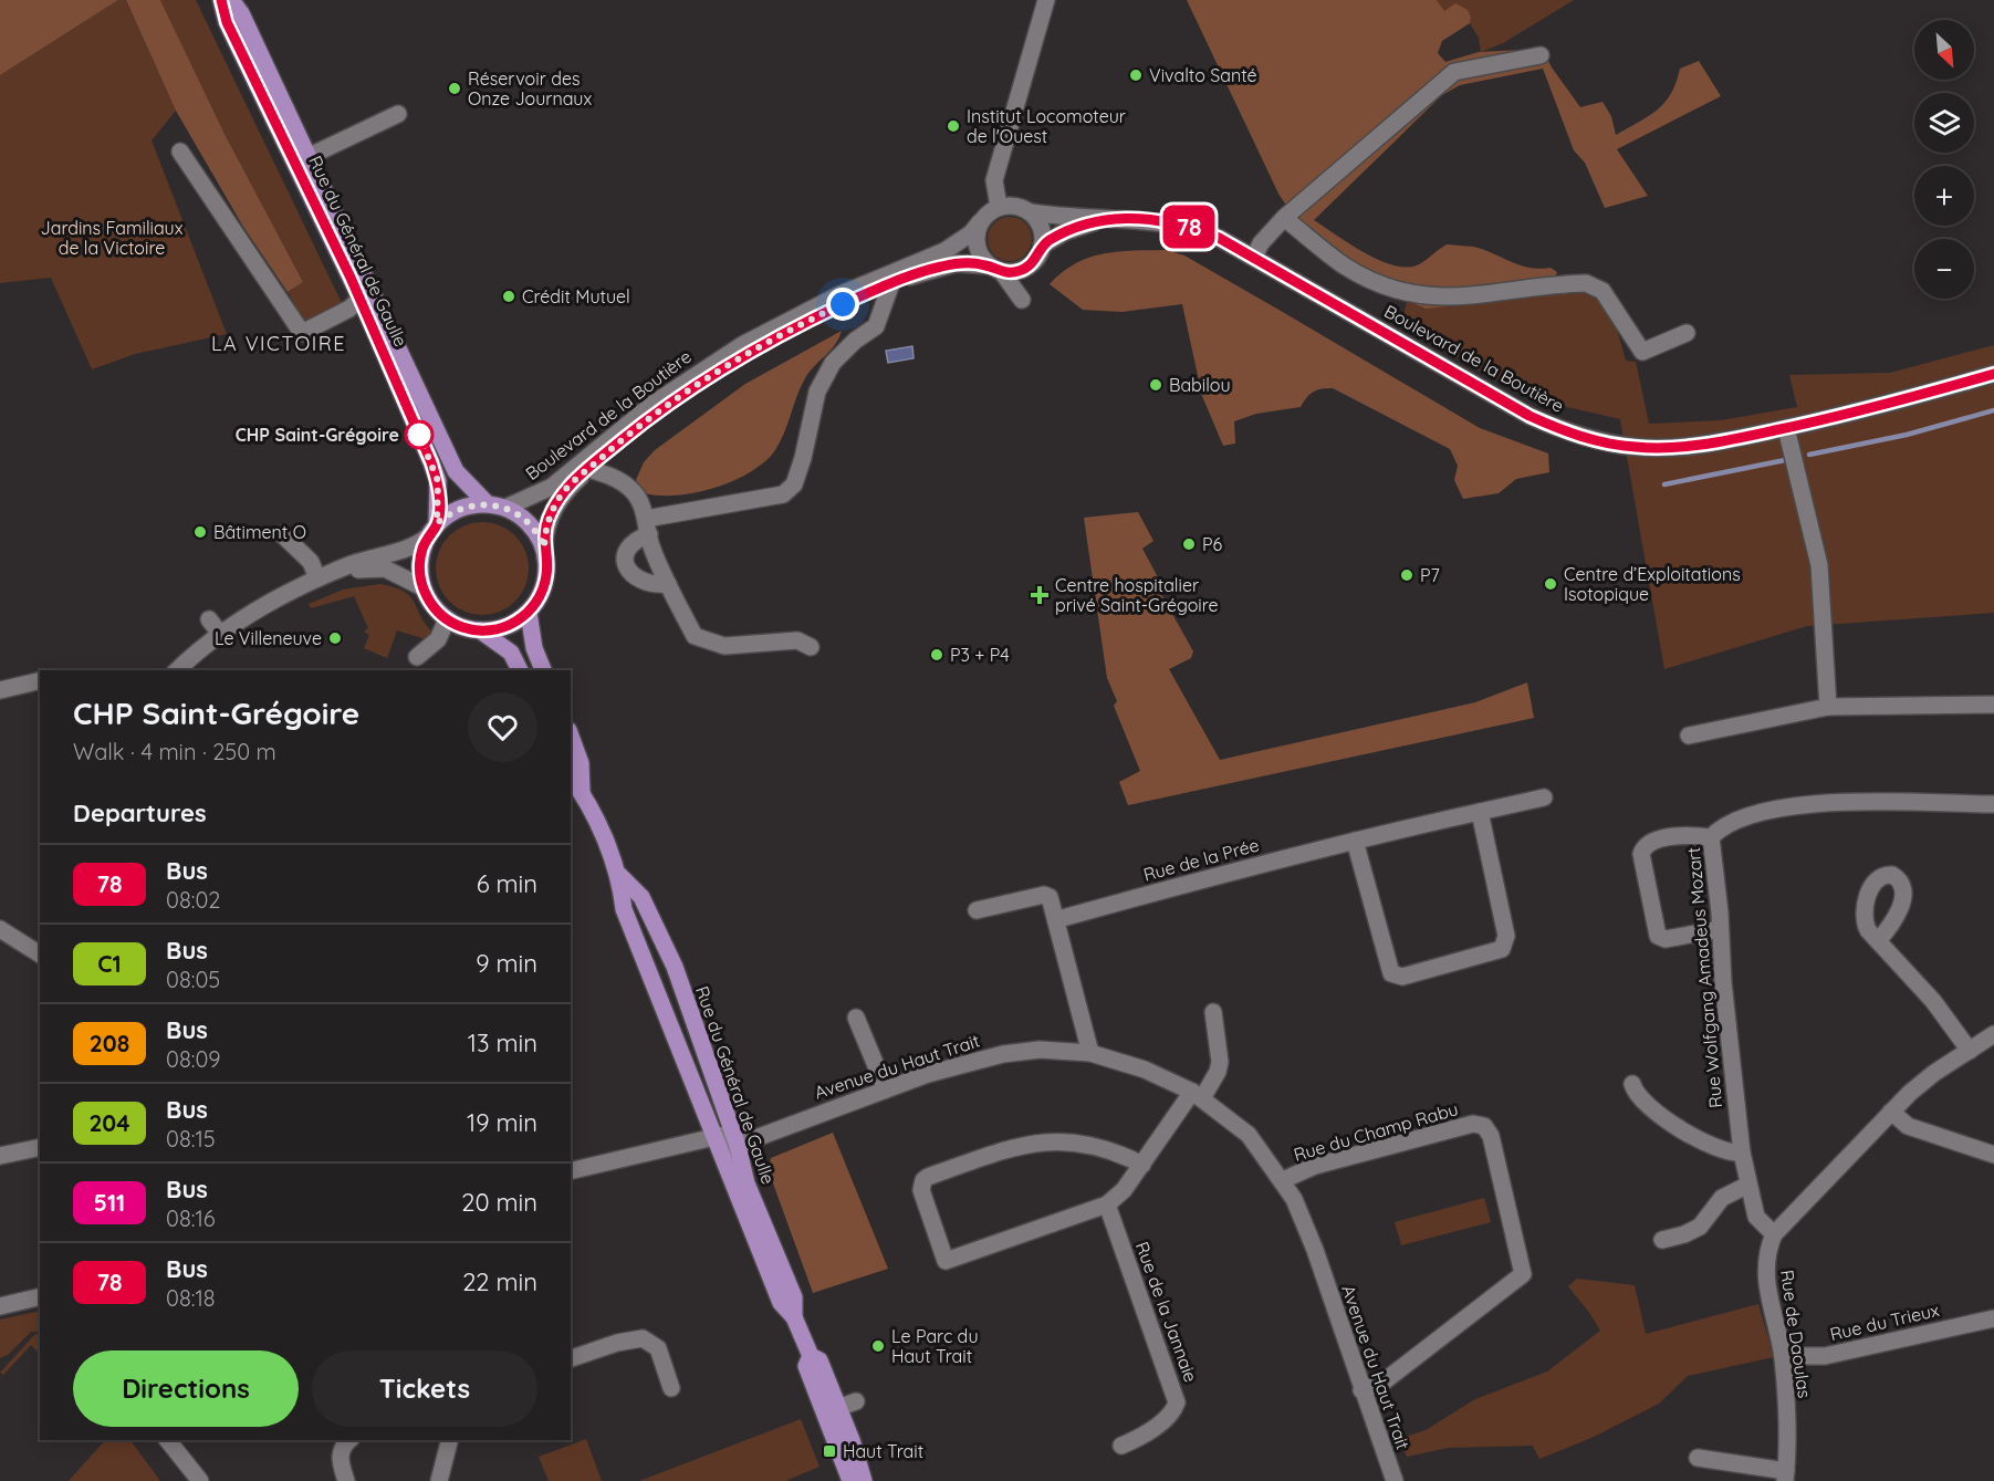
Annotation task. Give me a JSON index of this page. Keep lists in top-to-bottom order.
{
  "streets": {
    "main road": ["Rue du Général de Gaulle"],
    "street": [
      "Boulevard de la Boutière",
      "Rue de la Prée",
      "Rue Wolfgang Amadeus Mozart",
      "Avenue du Haut Trait",
      "Rue du Champ Rabu",
      "Rue de la Jannaie",
      "Rue du Trieux",
      "Rue de Daoulas"
    ]
  },
  "crossings": [
    ["Rue du Général de Gaulle", "Boulevard de la Boutière"],
    ["Rue du Général de Gaulle", "Avenue du Haut Trait"],
    ["Rue Wolfgang Amadeus Mozart", "Rue de Daoulas"],
    ["Avenue du Haut Trait", "Rue du Champ Rabu"],
    ["Rue du Trieux", "Rue de Daoulas"]
  ],
  "districts": ["LA VICTOIRE"],
  "parks": ["Jardins Familiaux de la Victoire"],
  "places": {
    "other": [
      "Vivalto Santé",
      "Réservoir des Onze Journaux",
      "Institut Locomoteur de l'Ouest",
      "Crédit Mutuel",
      "Babilou",
      "CHP Saint-Grégoire",
      "Bâtiment O",
      "P6",
      "P7",
      "Centre d’Exploitations Isotopique",
      "Le Villeneuve",
      "P3 + P4",
      "Le Parc du Haut Trait"
    ],
    "health": ["Centre hospitalier privé Saint-Grégoire"],
    "transit": ["Haut Trait"]
  },
  "lines": ["bus line 78"],
  "north": "bottom right",
  "page": {
    "on_map": "78",
    "map_buttons": ["+", "−"],
    "heading": [
      ["CHP Saint-Grégoire", "Walk · 4 min · 250 m"],
      "Departures"
    ],
    "list": [
      {
        "mark": "78",
        "name": "Bus",
        "note": "08:02",
        "value": "6 min"
      },
      {
        "mark": "C1",
        "name": "Bus",
        "note": "08:05",
        "value": "9 min"
      },
      {
        "mark": "208",
        "name": "Bus",
        "note": "08:09",
        "value": "13 min"
      },
      {
        "mark": "204",
        "name": "Bus",
        "note": "08:15",
        "value": "19 min"
      },
      {
        "mark": "511",
        "name": "Bus",
        "note": "08:16",
        "value": "20 min"
      },
      {
        "mark": "78",
        "name": "Bus",
        "note": "08:18",
        "value": "22 min"
      }
    ],
    "buttons": ["Directions", "Tickets"]
  }
}
